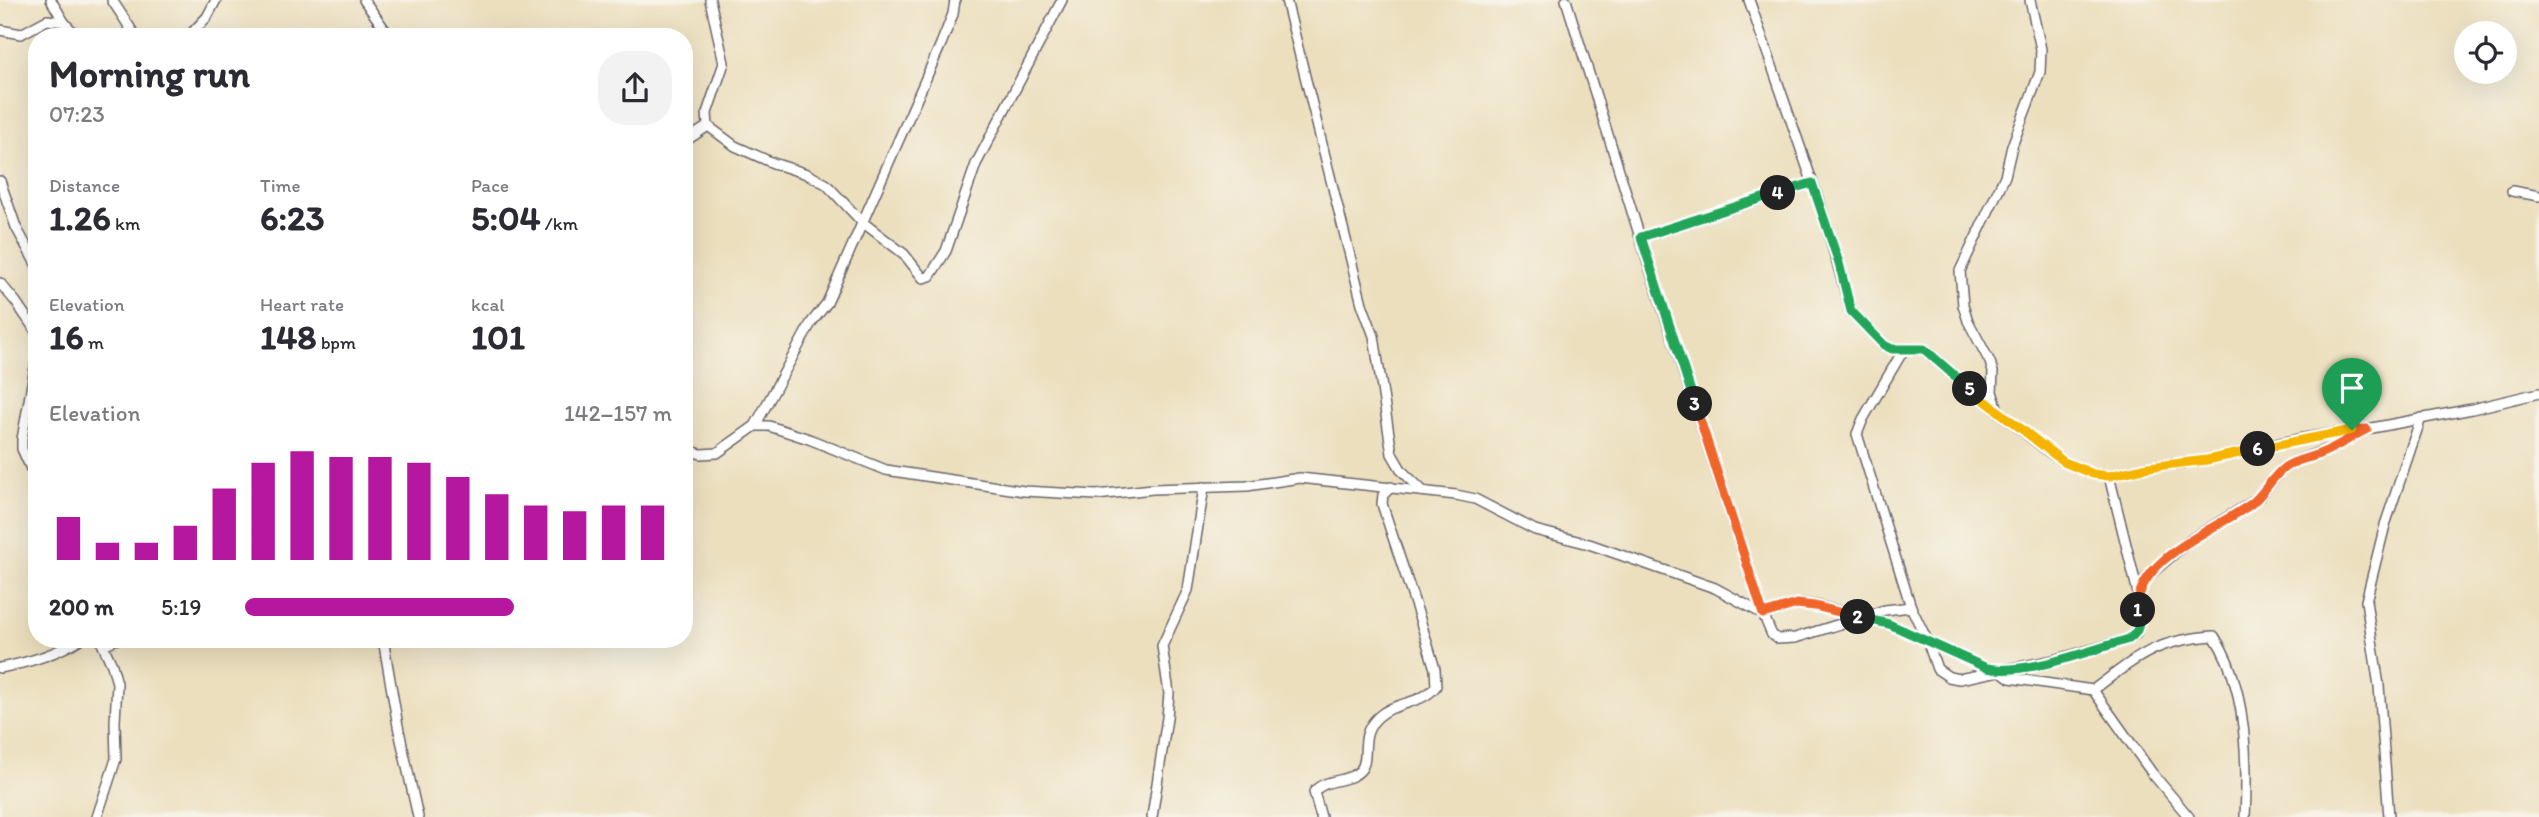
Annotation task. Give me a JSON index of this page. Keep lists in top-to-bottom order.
{
  "page": {
    "heading": ["Morning run", "07:23"],
    "stats": [
      ["Distance", "1.26 km"],
      ["Time", "6:23"],
      ["Pace", "5:04 /km"],
      ["Elevation", "16 m"],
      ["Heart rate", "148 bpm"],
      ["kcal", "101"]
    ],
    "pins": [
      "4",
      "5",
      "3",
      "6",
      "1",
      "2"
    ],
    "chart": ["Elevation", "142–157 m"],
    "list": [
      {
        "name": "200 m",
        "note": "5:19"
      }
    ]
  }
}
